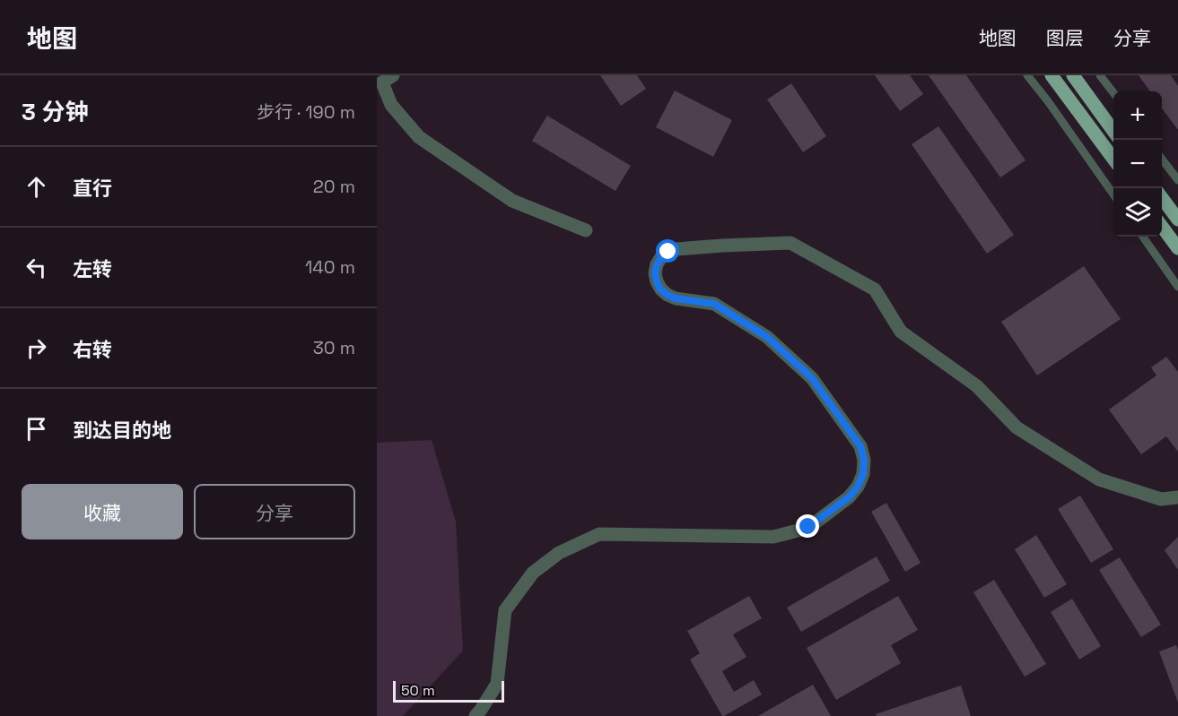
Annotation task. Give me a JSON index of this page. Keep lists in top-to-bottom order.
{
  "scale_bar": "50 m",
  "page": {
    "header": "地图",
    "nav": ["地图", "图层", "分享"],
    "heading": ["3 分钟", "步行 · 190 m"],
    "map_buttons": ["+", "−"],
    "list": [
      ["直行", "20 m"],
      ["左转", "140 m"],
      ["右转", "30 m"],
      "到达目的地"
    ],
    "buttons": ["收藏", "分享"],
    "scale": "50 m"
  }
}
